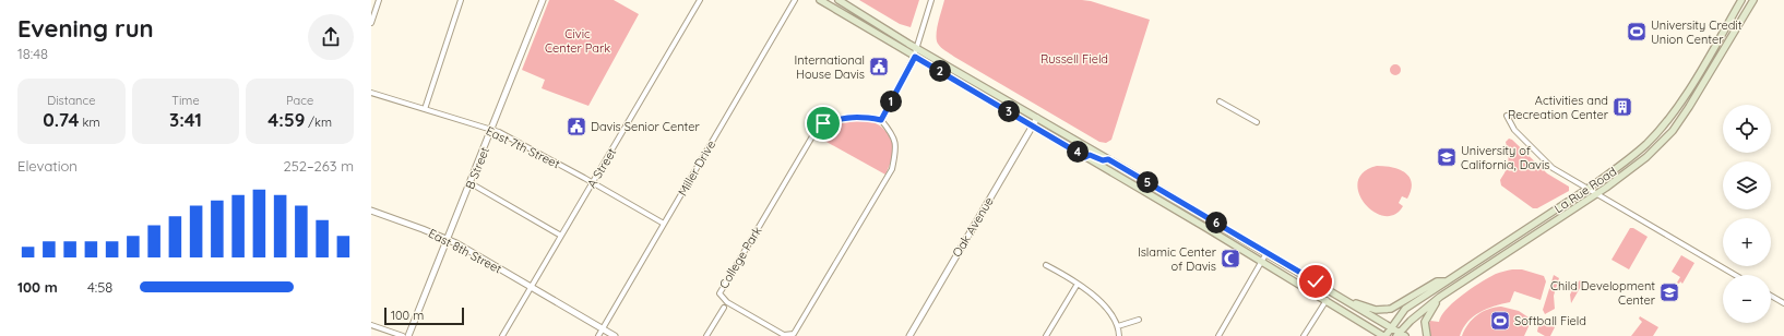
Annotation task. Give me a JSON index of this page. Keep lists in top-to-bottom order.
{
  "streets": {
    "main road": ["La Rue Road"],
    "street": [
      "East 7th Street",
      "B Street",
      "A Street",
      "Miller Drive",
      "Oak Avenue",
      "East 8th Street",
      "College Park"
    ]
  },
  "crossings": [
    ["East 7th Street", "B Street"],
    ["East 7th Street", "A Street"],
    ["East 7th Street", "Miller Drive"],
    ["B Street", "East 8th Street"],
    ["A Street", "East 8th Street"],
    ["Miller Drive", "East 8th Street"]
  ],
  "parks": ["Civic Center Park", "Russell Field"],
  "places": {
    "sports": ["University Credit Union Center", "Softball Field"],
    "public building": ["International House Davis", "Davis Senior Center"],
    "building": ["Activities and Recreation Center"],
    "school or university": ["University of California, Davis", "Child Development Center"],
    "mosque": ["Islamic Center of Davis"]
  },
  "scale_bar": "100 m",
  "page": {
    "heading": ["Evening run", "18:48"],
    "pins": [
      "2",
      "1",
      "3",
      "4",
      "5",
      "6"
    ],
    "stats": [
      ["Distance", "0.74 km"],
      ["Time", "3:41"],
      ["Pace", "4:59 /km"]
    ],
    "map_buttons": ["+", "−"],
    "chart": ["Elevation", "252–263 m"],
    "list": [
      {
        "name": "100 m",
        "note": "4:58"
      }
    ],
    "scale": "100 m"
  }
}
